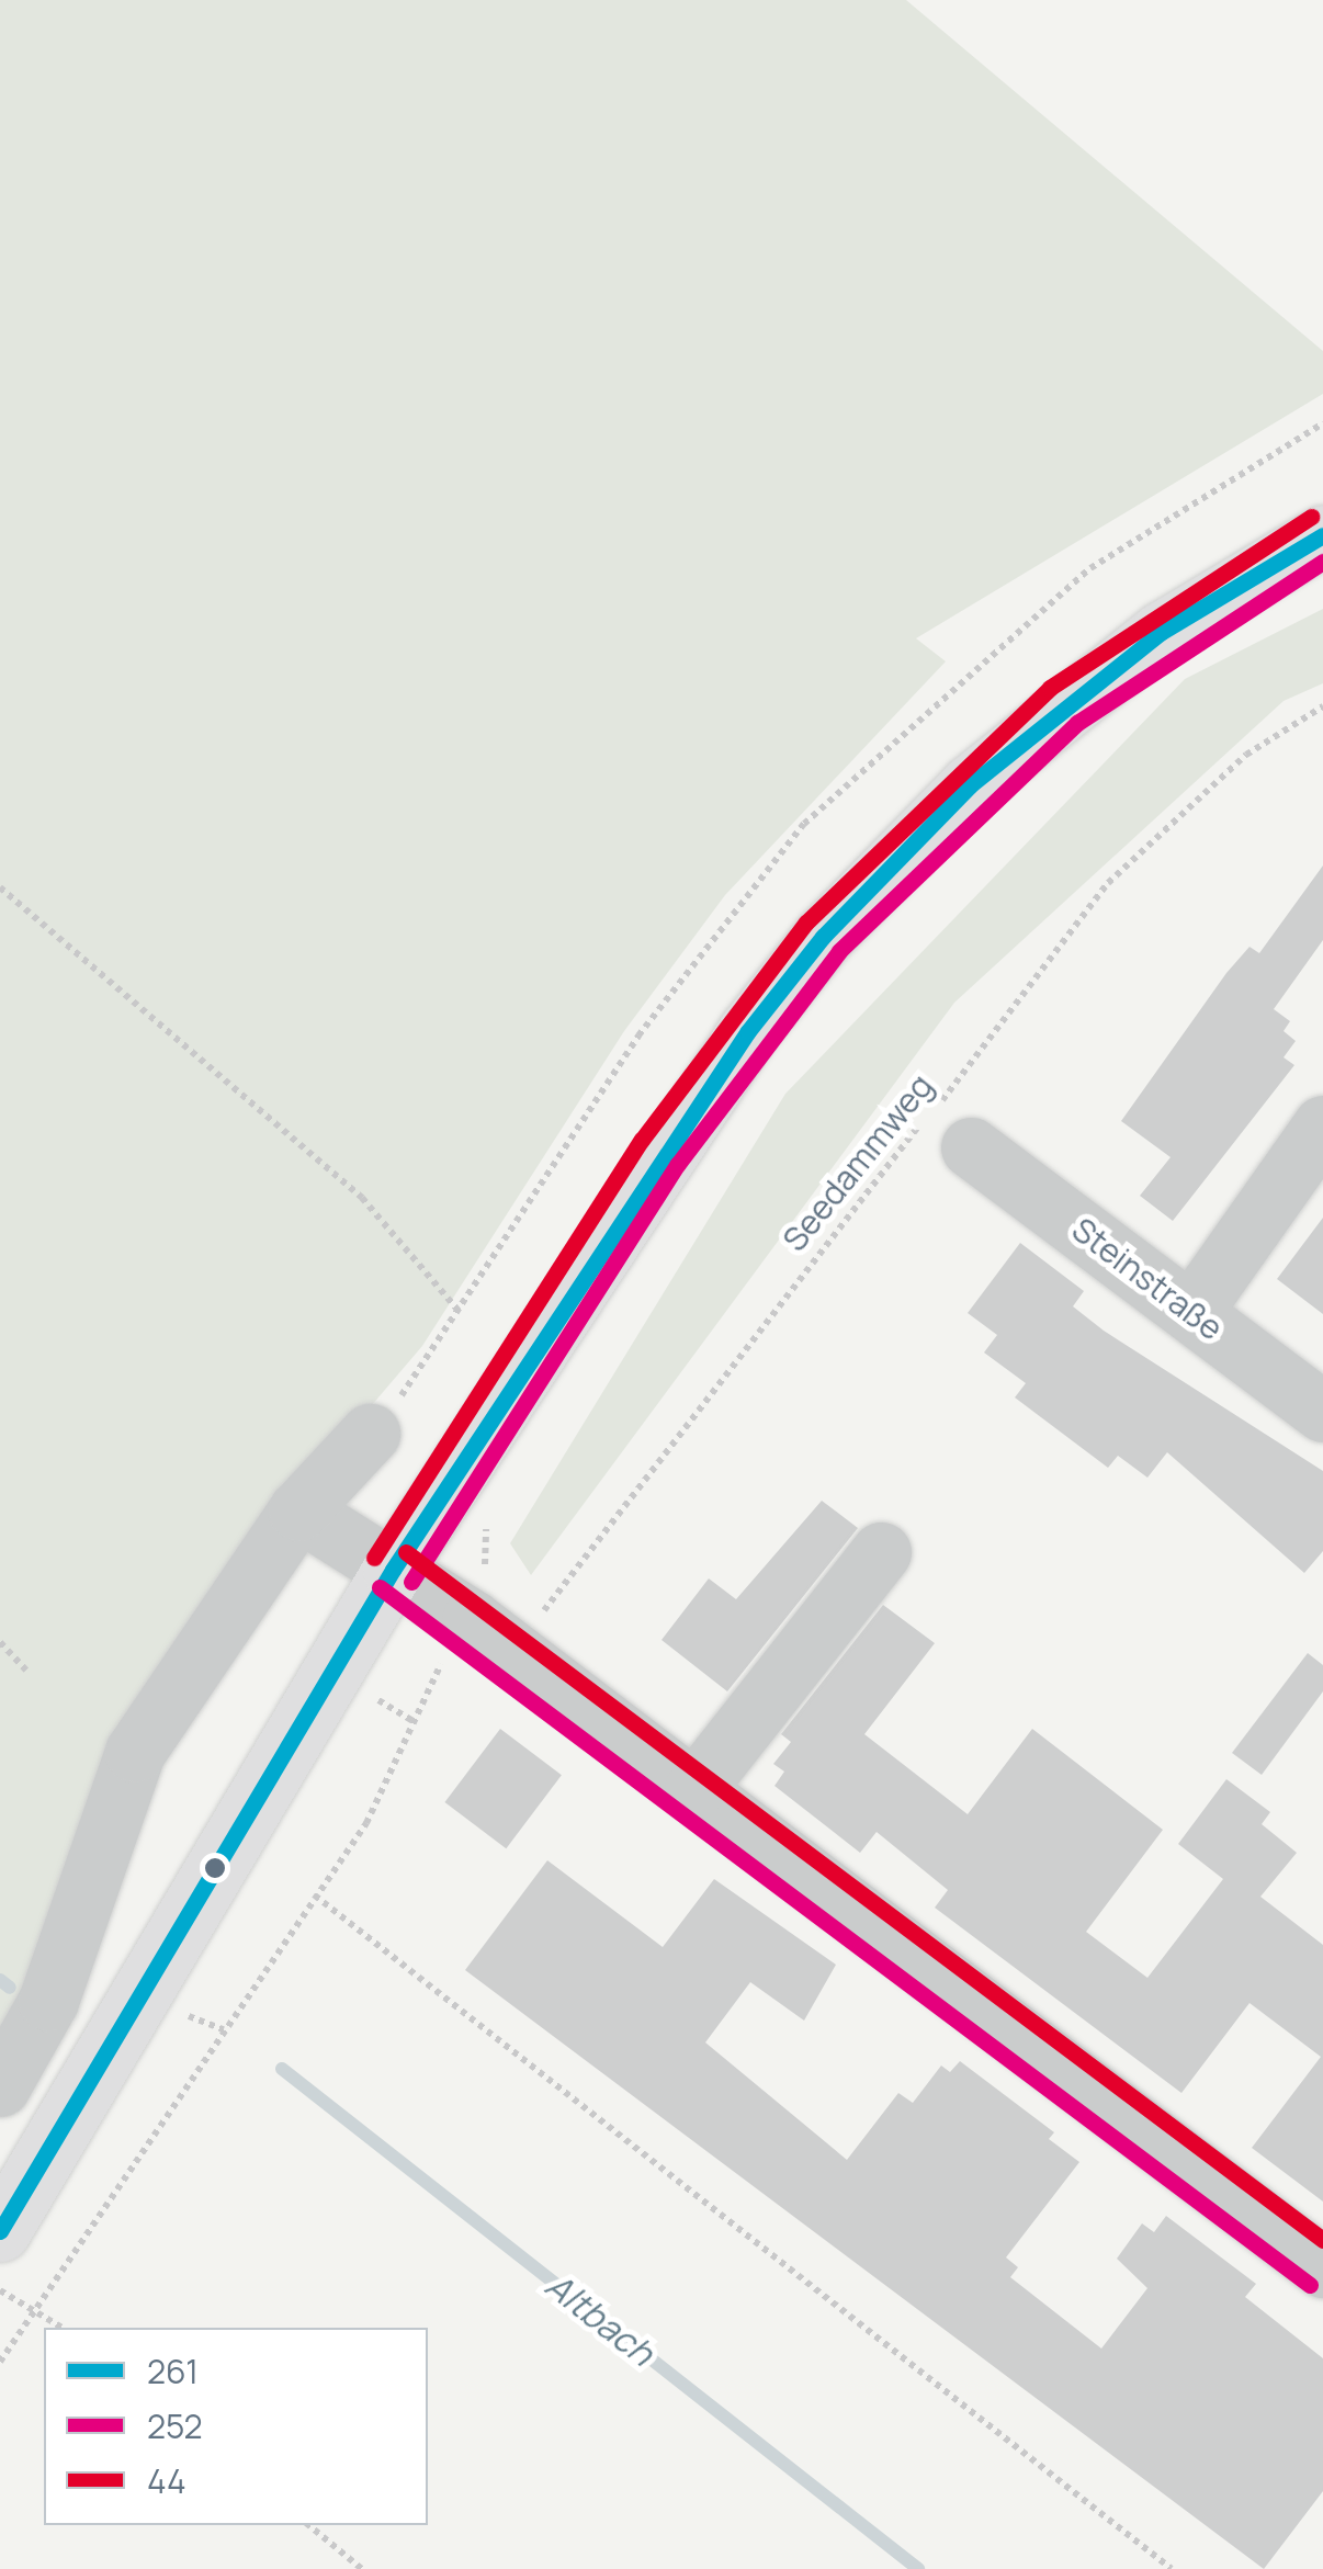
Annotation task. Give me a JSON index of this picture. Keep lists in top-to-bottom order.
{
  "streets": {
    "street": ["Steinstraße"],
    "path": ["Seedammweg"]
  },
  "water": ["Altbach"],
  "lines": ["transit line 44", "transit line 261", "transit line 252"],
  "legend": ["261", "252", "44"]
}
